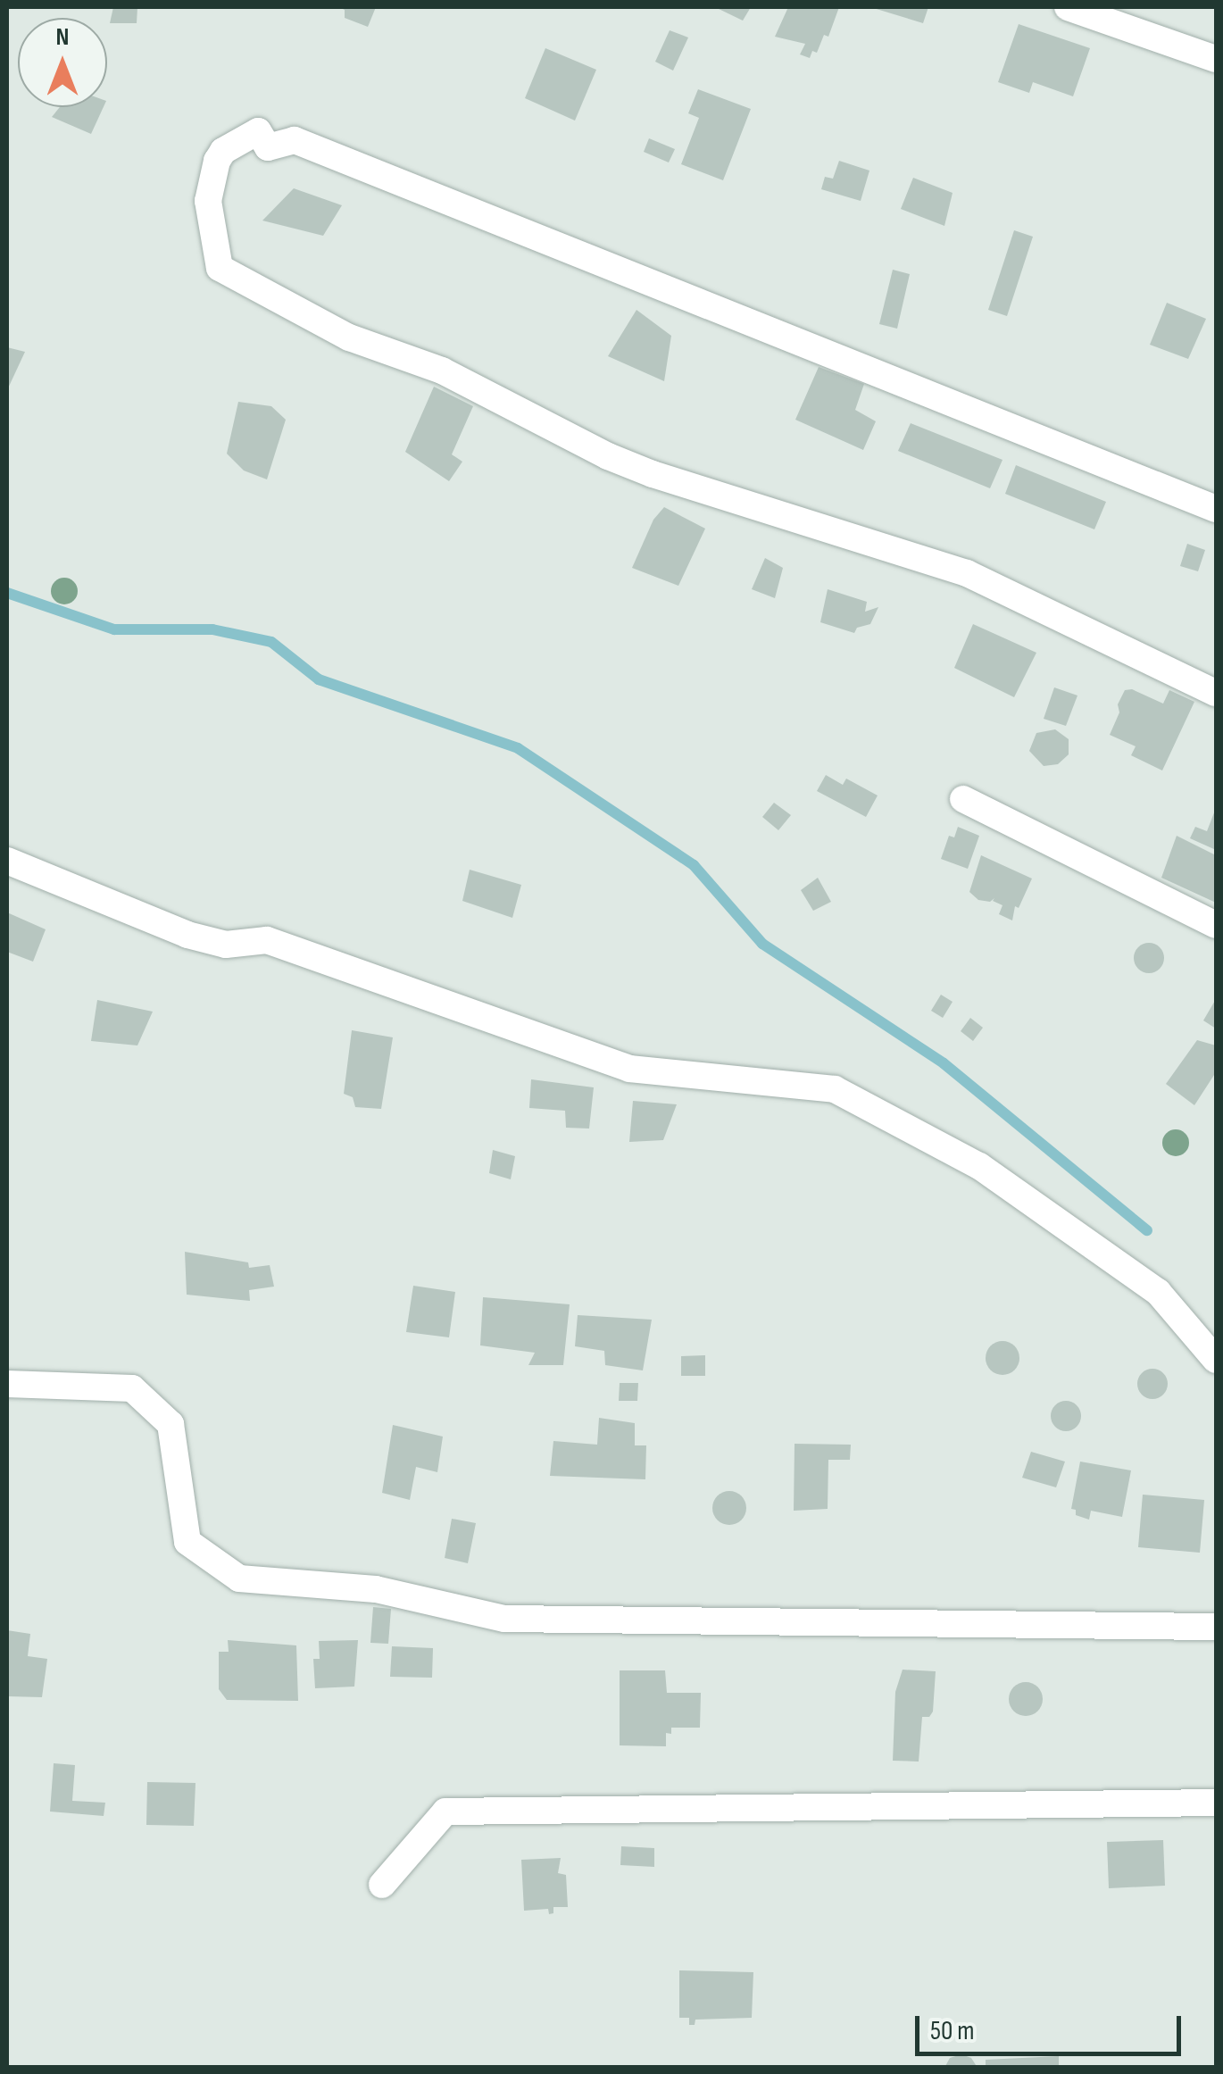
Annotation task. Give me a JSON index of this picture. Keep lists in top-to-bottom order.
{
  "scale_bar": "50 m",
  "north": "top"
}
